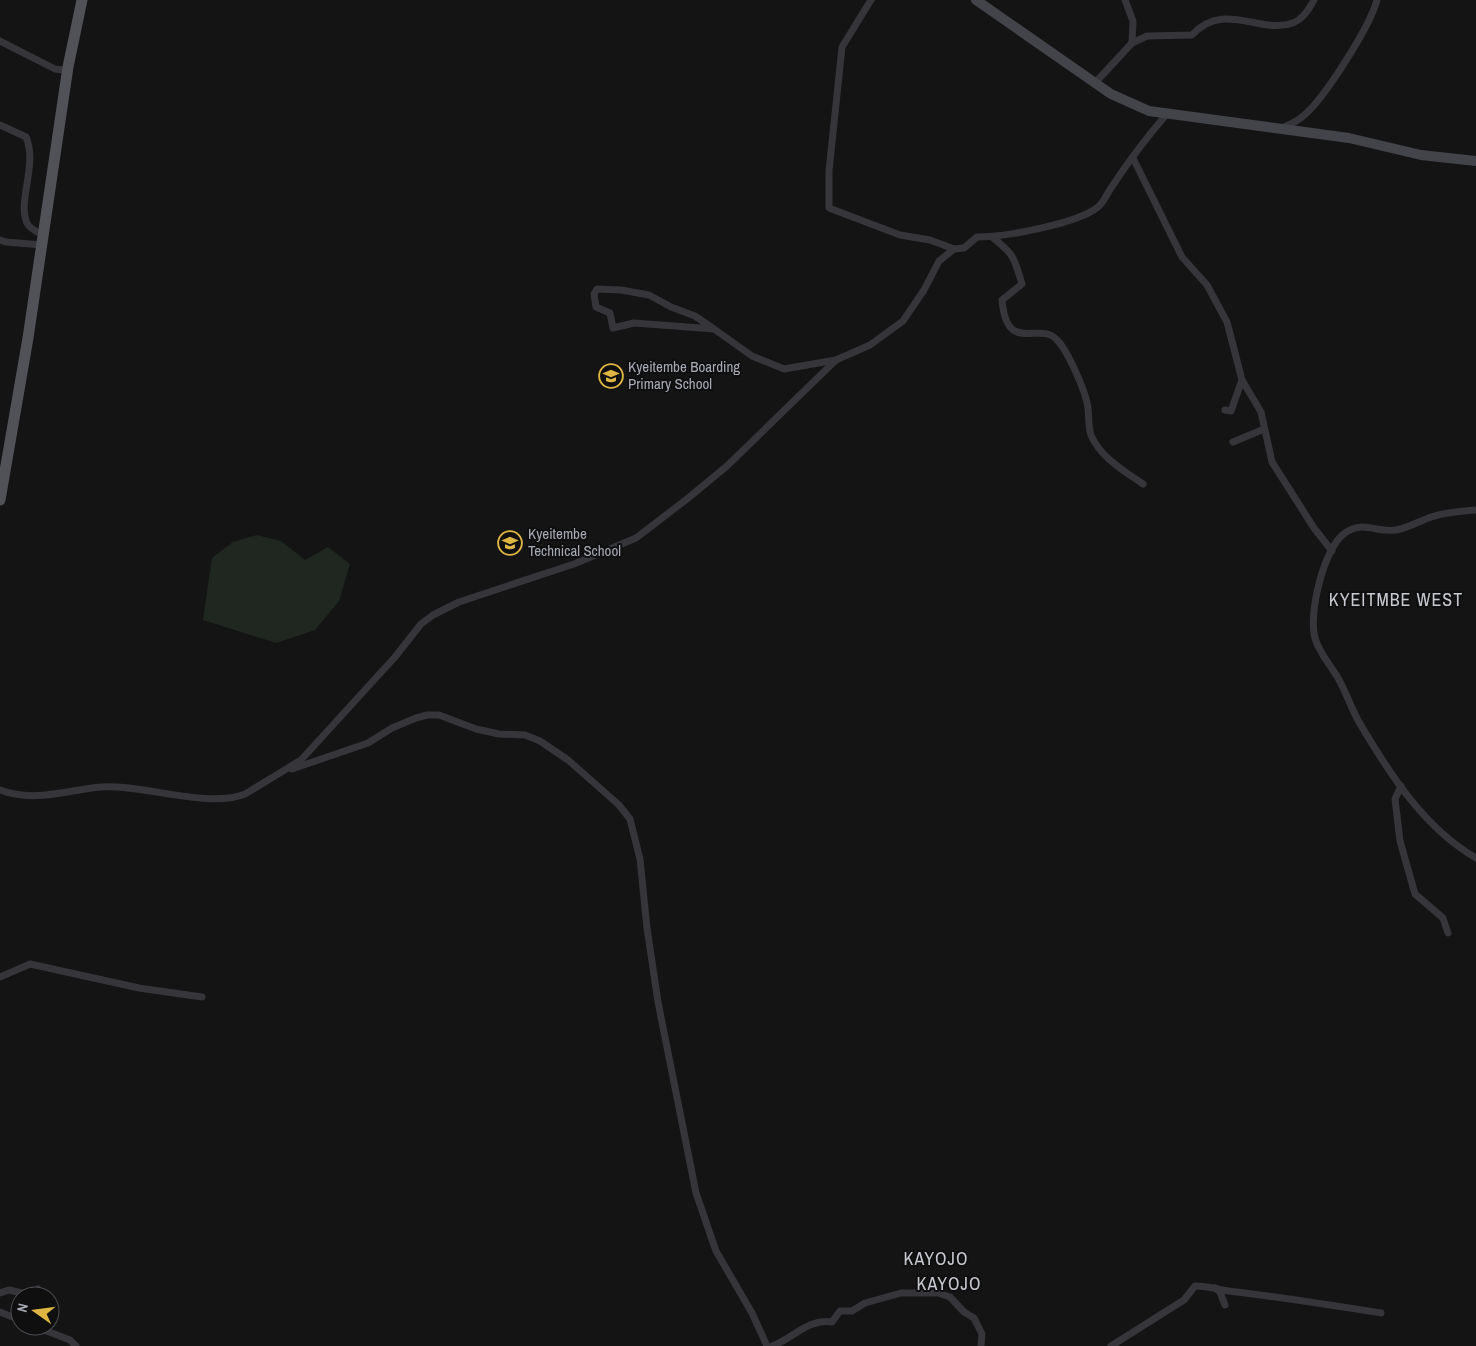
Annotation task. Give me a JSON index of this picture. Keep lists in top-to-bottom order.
{
  "districts": ["KYEITMBE WEST", "KAYOJO", "KAYOJO"],
  "places": {
    "school or university": ["Kyeitembe Boarding Primary School", "Kyeitembe Technical School"]
  },
  "north": "left"
}
